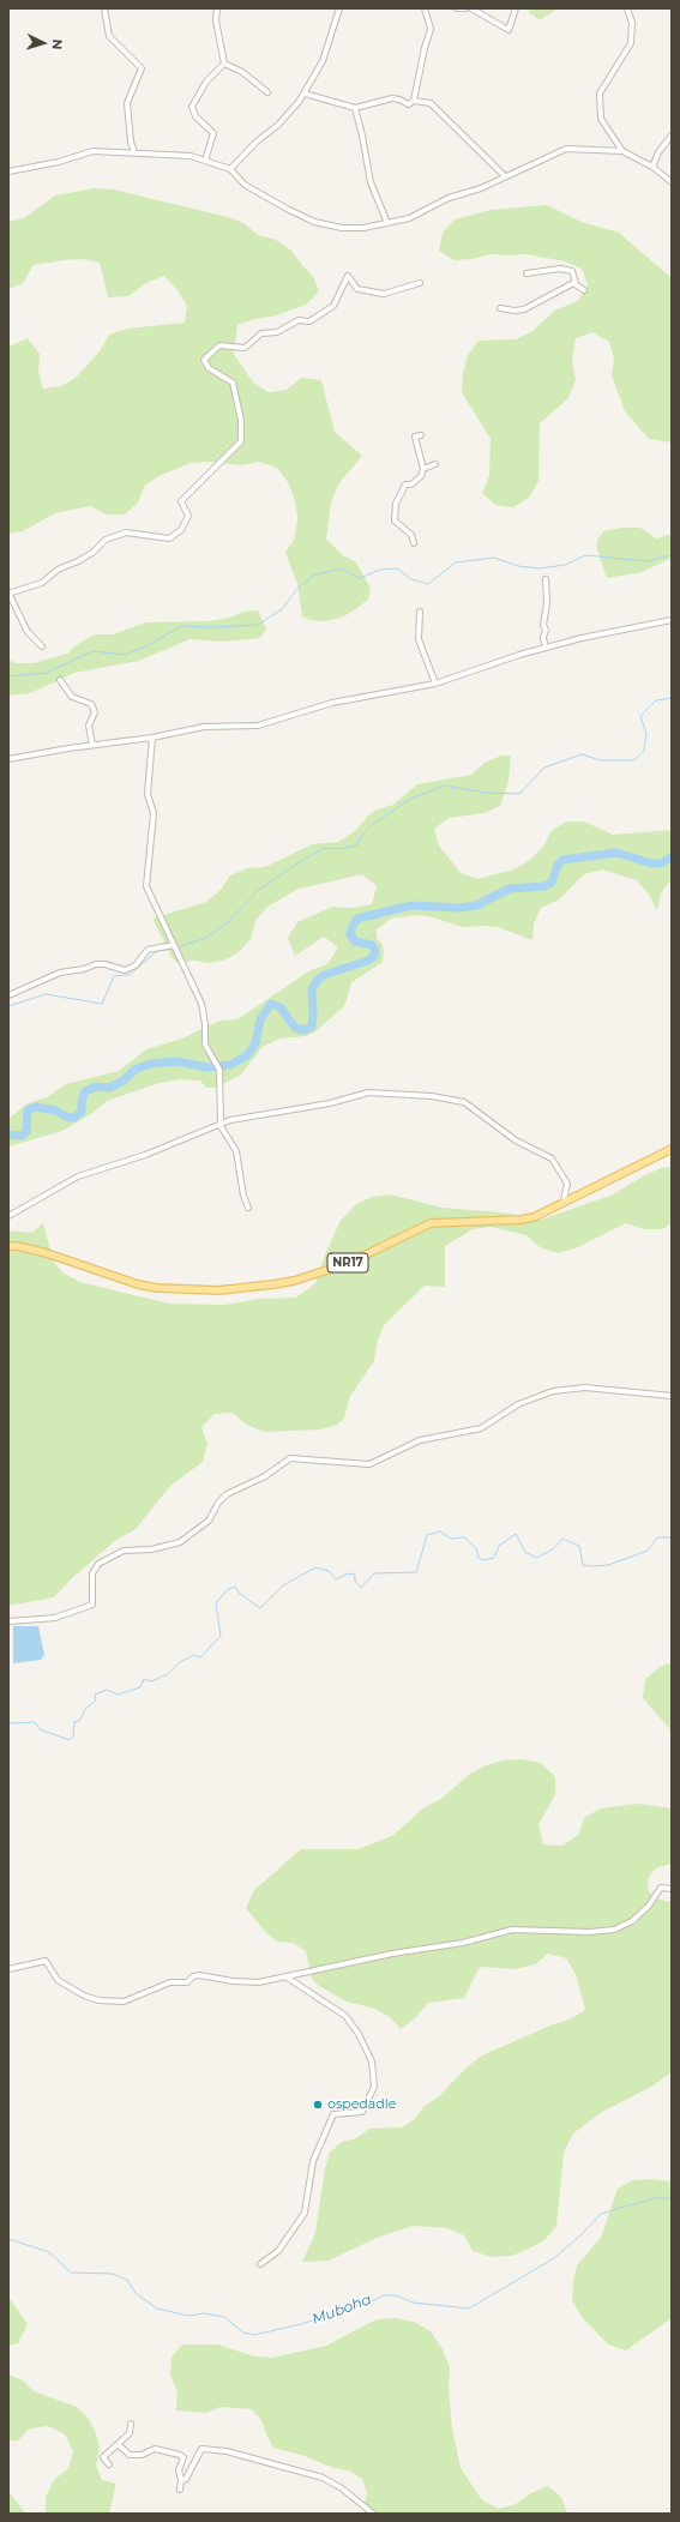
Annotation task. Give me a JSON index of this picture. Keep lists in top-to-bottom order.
{
  "streets": {
    "main road": ["NR17"]
  },
  "water": ["Muboha"],
  "places": ["ospedadle"],
  "north": "right"
}
